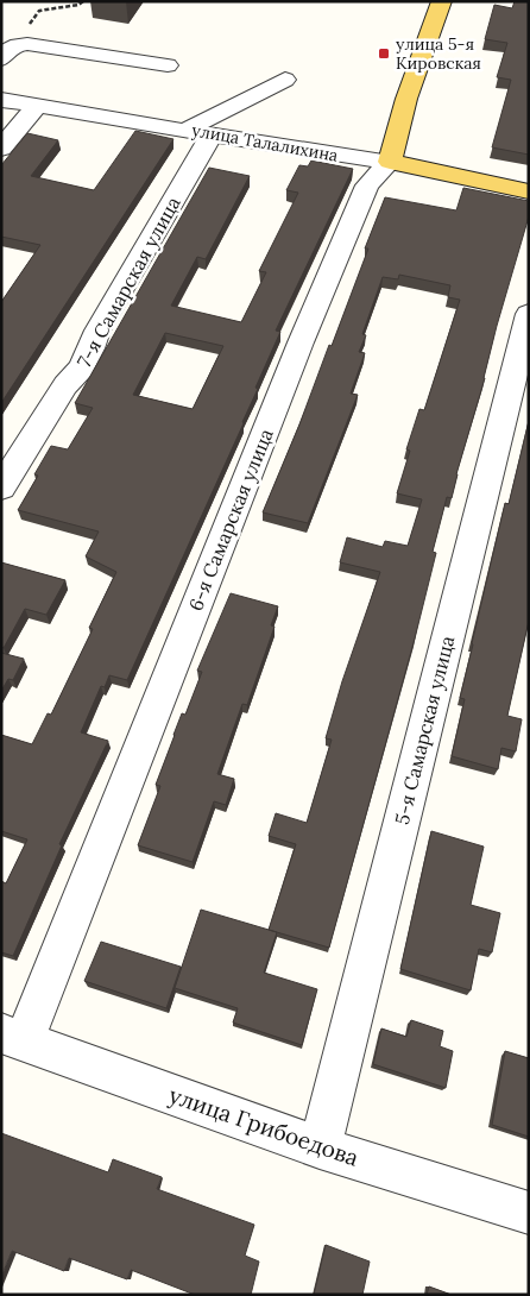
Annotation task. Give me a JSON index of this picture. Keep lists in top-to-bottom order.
{
  "streets": {
    "main road": ["улица Талалихина", "6-я Самарская улица"],
    "street": ["7-я Самарская улица", "5-я Самарская улица", "улица Грибоедова"]
  },
  "crossings": [
    ["улица Талалихина", "7-я Самарская улица"],
    ["улица Талалихина", "6-я Самарская улица"],
    ["6-я Самарская улица", "улица Грибоедова"],
    ["5-я Самарская улица", "улица Грибоедова"]
  ],
  "places": {
    "transit": ["улица 5-я Кировская"]
  }
}
